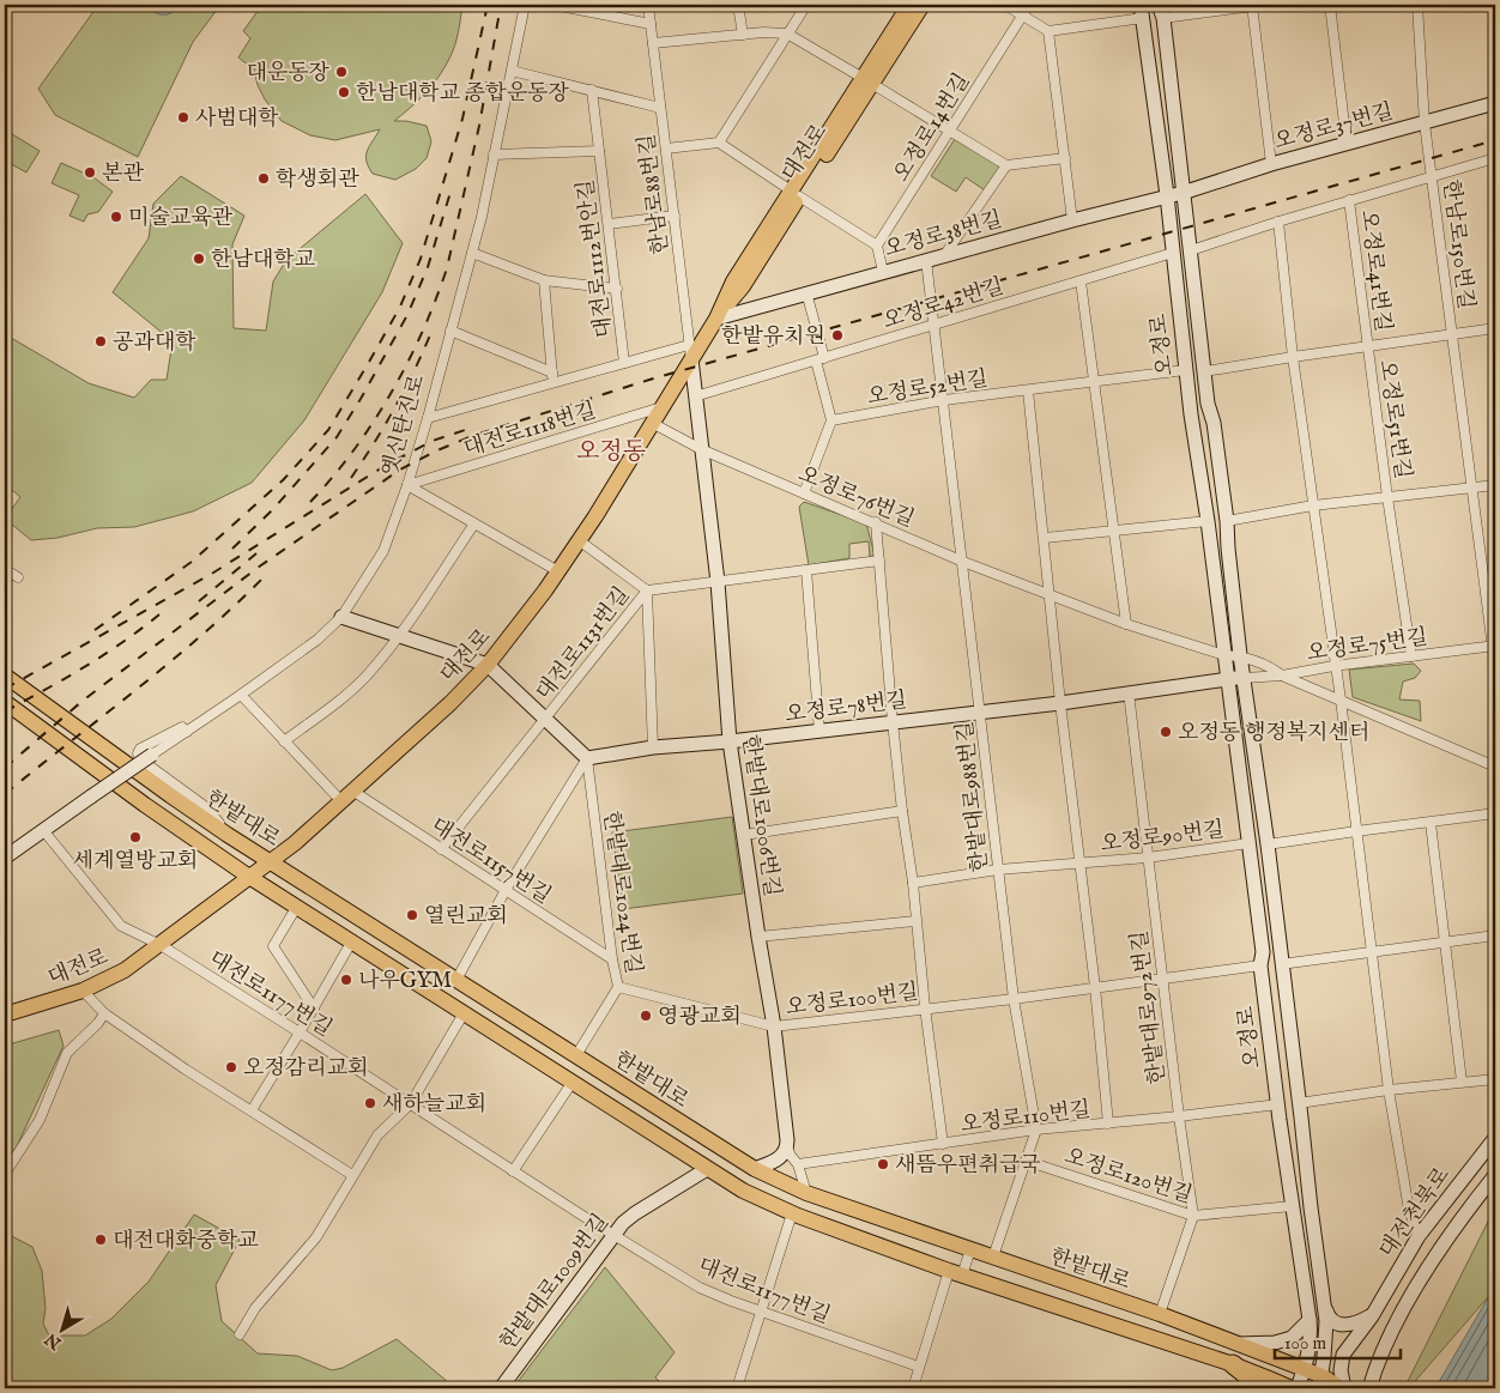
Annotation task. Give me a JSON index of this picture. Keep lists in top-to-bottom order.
{
  "streets": {
    "main road": ["대전로", "한밭대로"],
    "street": [
      "오정로37번길",
      "오정로14번길",
      "한남로88번길",
      "오정로38번길",
      "한남로150번길",
      "대전로1112번안길",
      "오정로41번길",
      "오정로42번길",
      "오정로",
      "오정로52번길",
      "오정로51번길",
      "옛신탄진로",
      "대전로1118번길",
      "오정로76번길",
      "대전로1131번길",
      "오정로75번길",
      "오정로78번길",
      "한밭대로988번길",
      "한밭대로1006번길",
      "오정로90번길",
      "대전로1157번길",
      "한밭대로1024번길",
      "대전로1177번길",
      "오정로100번길",
      "한밭대로972번길",
      "오정로110번길",
      "오정로120번길",
      "대전천북로",
      "한밭대로1009번길"
    ]
  },
  "crossings": [
    ["오정로37번길", "오정로38번길"],
    ["오정로37번길", "한남로150번길"],
    ["오정로37번길", "오정로"],
    ["대전로", "한남로88번길"],
    ["대전로", "오정로38번길"],
    ["대전로", "대전로1118번길"],
    ["대전로", "오정로76번길"],
    ["대전로", "대전로1131번길"],
    ["대전로", "한밭대로1006번길"],
    ["대전로", "한밭대로"],
    ["대전로", "대전로1157번길"],
    ["대전로", "대전로1177번길"],
    ["한남로88번길", "한밭대로1006번길"],
    ["오정로38번길", "오정로"],
    ["오정로38번길", "한밭대로988번길"],
    ["한남로150번길", "오정로41번길"],
    ["한남로150번길", "오정로51번길"],
    ["한남로150번길", "오정로75번길"],
    ["대전로1112번안길", "옛신탄진로"],
    ["오정로41번길", "오정로"],
    ["오정로41번길", "오정로51번길"],
    ["오정로42번길", "오정로"],
    ["오정로42번길", "한밭대로988번길"],
    ["오정로42번길", "한밭대로1006번길"],
    ["오정로", "오정로52번길"],
    ["오정로", "오정로51번길"],
    ["오정로", "오정로76번길"],
    ["오정로", "오정로75번길"],
    ["오정로", "오정로78번길"],
    ["오정로", "한밭대로"],
    ["오정로", "오정로90번길"],
    ["오정로", "오정로100번길"],
    ["오정로", "오정로110번길"],
    ["오정로", "오정로120번길"],
    ["오정로52번길", "한밭대로988번길"],
    ["오정로51번길", "오정로75번길"],
    ["옛신탄진로", "대전로1118번길"],
    ["옛신탄진로", "대전로1157번길"],
    ["오정로76번길", "오정로75번길"],
    ["오정로76번길", "한밭대로988번길"],
    ["오정로76번길", "한밭대로1006번길"],
    ["대전로1131번길", "오정로78번길"],
    ["대전로1131번길", "한밭대로1006번길"],
    ["오정로78번길", "한밭대로988번길"],
    ["오정로78번길", "한밭대로1006번길"],
    ["오정로78번길", "한밭대로1024번길"],
    ["오정로78번길", "한밭대로972번길"],
    ["한밭대로988번길", "한밭대로"],
    ["한밭대로988번길", "오정로90번길"],
    ["한밭대로988번길", "오정로100번길"],
    ["한밭대로988번길", "오정로110번길"],
    ["한밭대로988번길", "오정로120번길"],
    ["한밭대로1006번길", "오정로100번길"],
    ["한밭대로", "한밭대로1024번길"],
    ["한밭대로", "한밭대로972번길"],
    ["한밭대로", "대전천북로"],
    ["한밭대로", "한밭대로1009번길"],
    ["오정로90번길", "오정로100번길"],
    ["오정로90번길", "한밭대로972번길"],
    ["대전로1157번길", "한밭대로1024번길"],
    ["한밭대로1024번길", "오정로100번길"],
    ["대전로1177번길", "한밭대로1009번길"],
    ["오정로100번길", "한밭대로972번길"],
    ["한밭대로972번길", "오정로110번길"],
    ["한밭대로972번길", "오정로120번길"]
  ],
  "districts": ["오정동"],
  "places": [
    "대운동장",
    "한남대학교 종합운동장",
    "사범대학",
    "본관",
    "학생회관",
    "미술교육관",
    "한남대학교",
    "한밭유치원",
    "공과대학",
    "오정동 행정복지센터",
    "세계열방교회",
    "열린교회",
    "나우GYM",
    "영광교회",
    "오정감리교회",
    "새하늘교회",
    "새뜸우편취급국",
    "대전대화중학교"
  ],
  "scale_bar": "100 m",
  "north": "bottom left"
}
